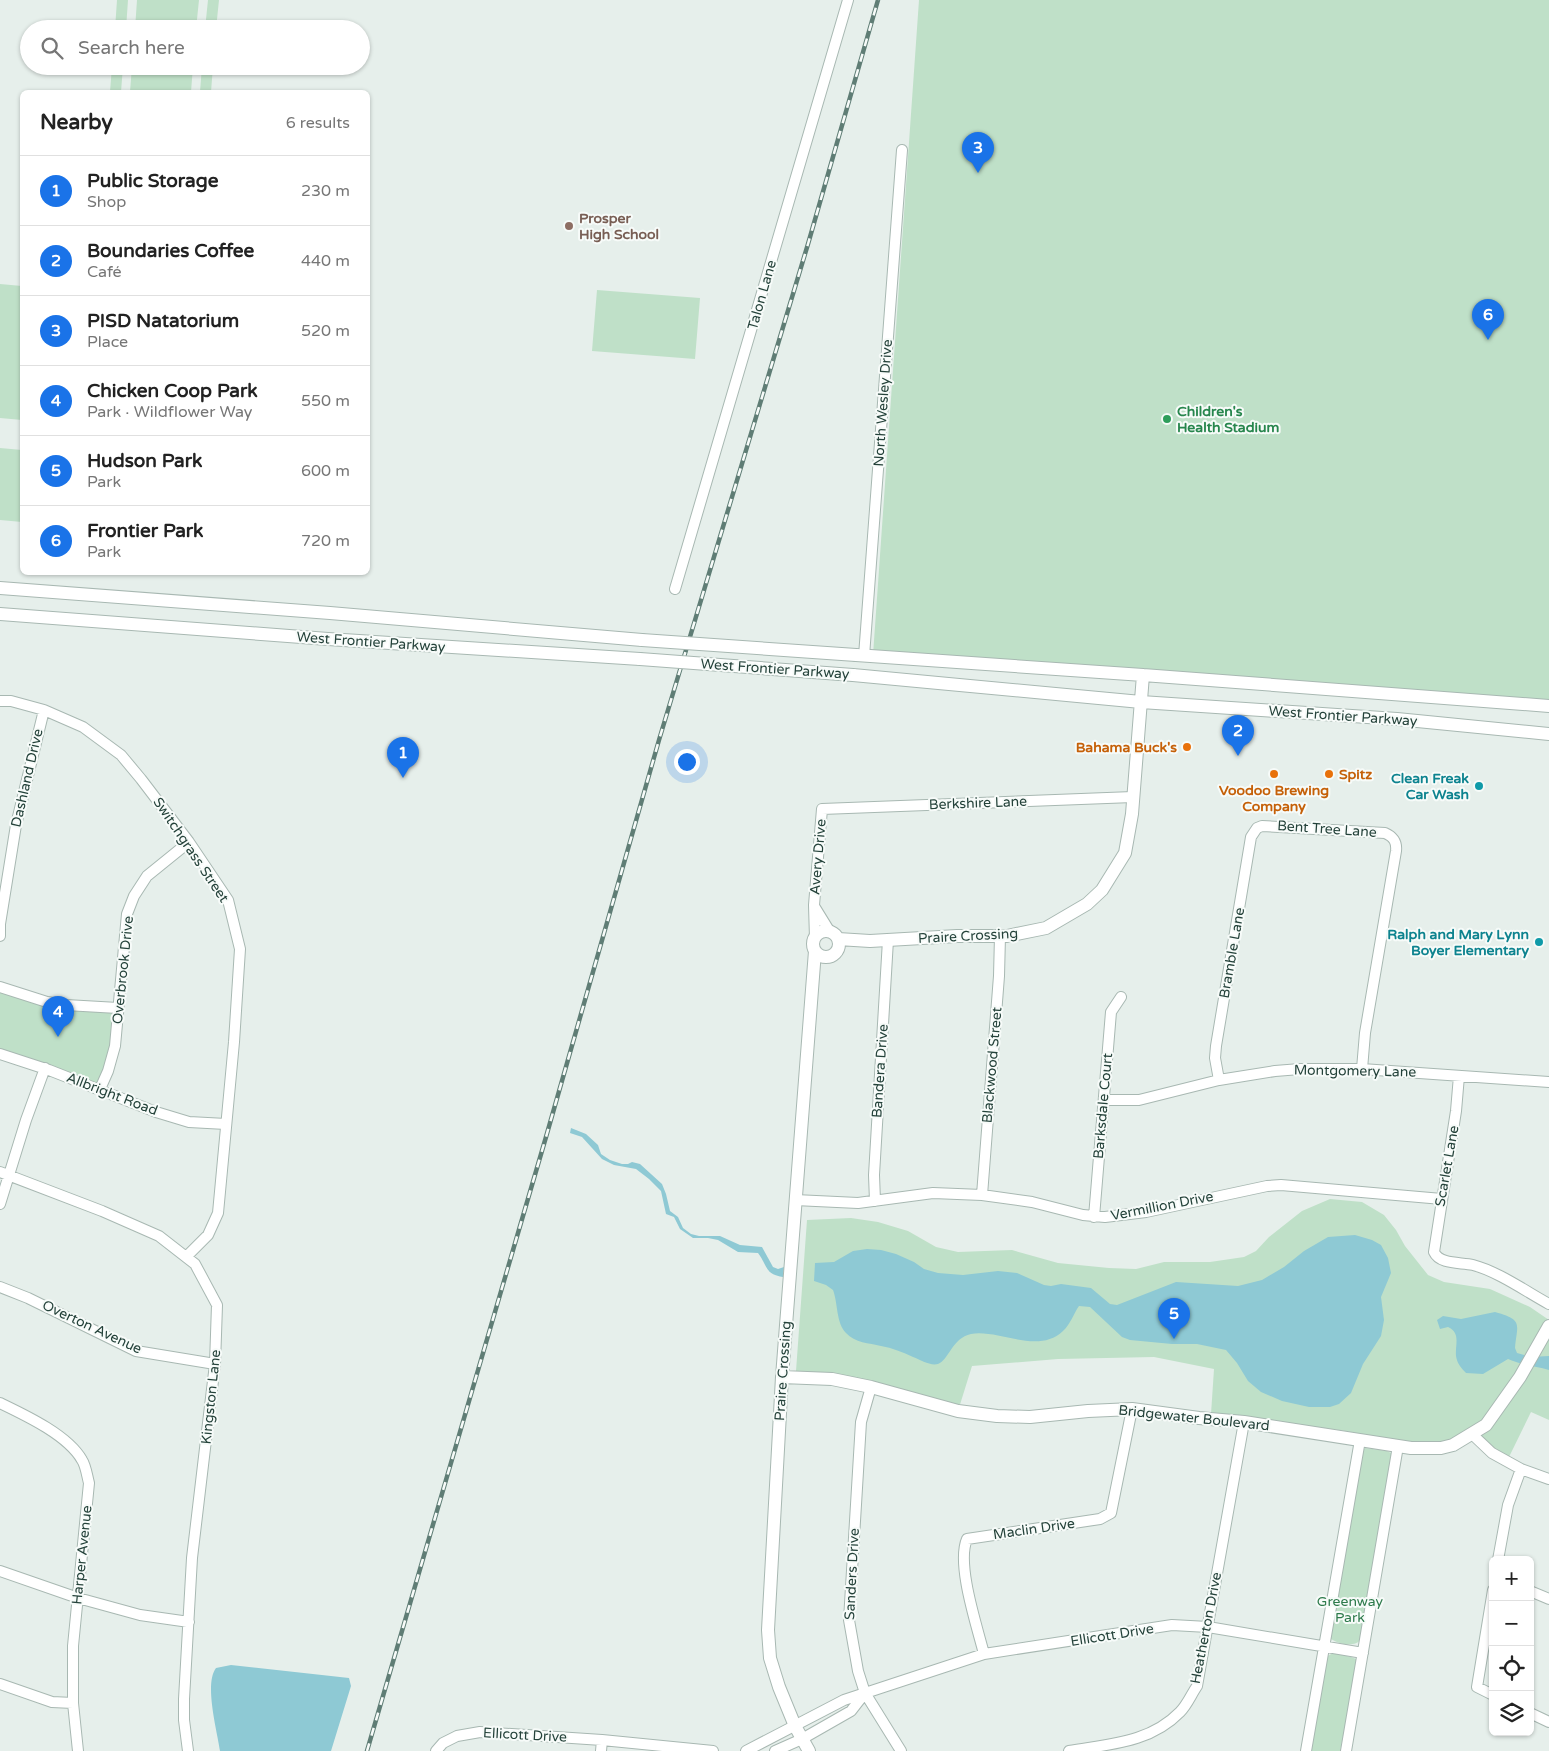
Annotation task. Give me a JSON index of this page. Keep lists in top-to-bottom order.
{
  "streets": {
    "street": [
      "Talon Lane",
      "North Wesley Drive",
      "West Frontier Parkway",
      "Dashland Drive",
      "Berkshire Lane",
      "Bent Tree Lane",
      "Switchgrass Street",
      "Avery Drive",
      "Praire Crossing",
      "Bramble Lane",
      "Overbrook Drive",
      "Blackwood Street",
      "Bandera Drive",
      "Montgomery Lane",
      "Allbright Road",
      "Barksdale Court",
      "Scarlet Lane",
      "Vermillion Drive",
      "Overton Avenue",
      "Kingston Lane",
      "Bridgewater Boulevard",
      "Maclin Drive",
      "Harper Avenue",
      "Sanders Drive",
      "Heatherton Drive",
      "Ellicott Drive"
    ]
  },
  "crossings": [
    ["North Wesley Drive", "West Frontier Parkway"],
    ["West Frontier Parkway", "Praire Crossing"],
    ["Dashland Drive", "Switchgrass Street"],
    ["Berkshire Lane", "Avery Drive"],
    ["Berkshire Lane", "Praire Crossing"],
    ["Bent Tree Lane", "Bramble Lane"],
    ["Bent Tree Lane", "Montgomery Lane"],
    ["Switchgrass Street", "Overbrook Drive"],
    ["Switchgrass Street", "Allbright Road"],
    ["Switchgrass Street", "Kingston Lane"],
    ["Avery Drive", "Praire Crossing"],
    ["Praire Crossing", "Blackwood Street"],
    ["Praire Crossing", "Bandera Drive"],
    ["Praire Crossing", "Vermillion Drive"],
    ["Praire Crossing", "Bridgewater Boulevard"],
    ["Praire Crossing", "Ellicott Drive"],
    ["Bramble Lane", "Montgomery Lane"],
    ["Overbrook Drive", "Allbright Road"],
    ["Blackwood Street", "Vermillion Drive"],
    ["Bandera Drive", "Vermillion Drive"],
    ["Montgomery Lane", "Barksdale Court"],
    ["Montgomery Lane", "Scarlet Lane"],
    ["Barksdale Court", "Vermillion Drive"],
    ["Scarlet Lane", "Vermillion Drive"],
    ["Overton Avenue", "Kingston Lane"],
    ["Bridgewater Boulevard", "Maclin Drive"],
    ["Bridgewater Boulevard", "Sanders Drive"],
    ["Bridgewater Boulevard", "Heatherton Drive"],
    ["Maclin Drive", "Ellicott Drive"],
    ["Sanders Drive", "Ellicott Drive"],
    ["Heatherton Drive", "Ellicott Drive"]
  ],
  "parks": ["Greenway Park"],
  "places": [
    "Prosper High School",
    "Children's Health Stadium",
    "Bahama Buck's",
    "Voodoo Brewing Company",
    "Spitz",
    "Clean Freak Car Wash",
    "Ralph and Mary Lynn Boyer Elementary"
  ],
  "page": {
    "search": "Search here",
    "heading": ["Nearby", "6 results"],
    "pins": [
      "3",
      "6",
      "2",
      "1",
      "4",
      "5"
    ],
    "list": [
      {
        "mark": "1",
        "name": "Public Storage",
        "note": "Shop",
        "value": "230 m"
      },
      {
        "mark": "2",
        "name": "Boundaries Coffee",
        "note": "Café",
        "value": "440 m"
      },
      {
        "mark": "3",
        "name": "PISD Natatorium",
        "note": "Place",
        "value": "520 m"
      },
      {
        "mark": "4",
        "name": "Chicken Coop Park",
        "note": "Park · Wildflower Way",
        "value": "550 m"
      },
      {
        "mark": "5",
        "name": "Hudson Park",
        "note": "Park",
        "value": "600 m"
      },
      {
        "mark": "6",
        "name": "Frontier Park",
        "note": "Park",
        "value": "720 m"
      }
    ],
    "map_buttons": ["+", "−"]
  }
}
